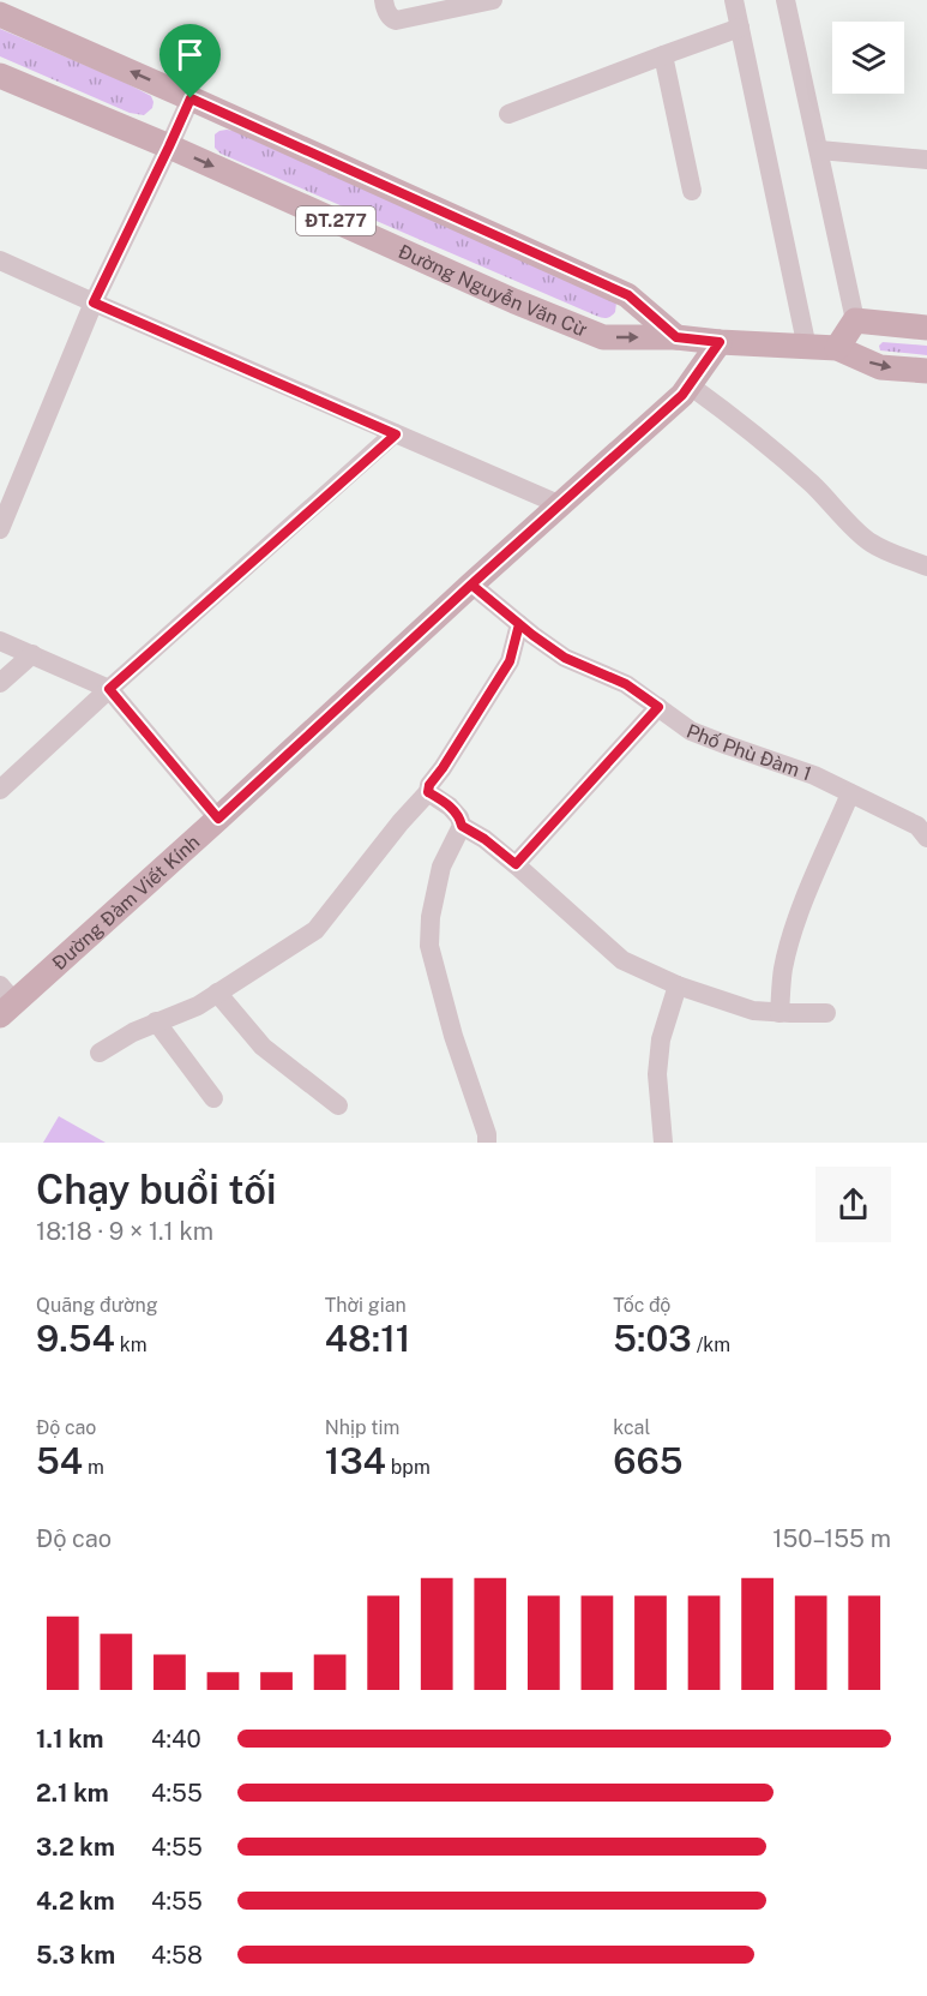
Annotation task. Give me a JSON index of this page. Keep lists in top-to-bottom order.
{
  "streets": {
    "main road": ["ĐT.277", "Đường Nguyễn Văn Cừ", "Đường Đàm Viết Kính"],
    "street": ["Phố Phù Đàm 1"]
  },
  "crossings": [
    ["ĐT.277", "Đường Nguyễn Văn Cừ"],
    ["Đường Nguyễn Văn Cừ", "Đường Đàm Viết Kính"],
    ["Phố Phù Đàm 1", "Đường Đàm Viết Kính"]
  ],
  "page": {
    "heading": ["Chạy buổi tối", "18:18 · 9 × 1.1 km"],
    "stats": [
      ["Quãng đường", "9.54 km"],
      ["Thời gian", "48:11"],
      ["Tốc độ", "5:03 /km"],
      ["Độ cao", "54 m"],
      ["Nhịp tim", "134 bpm"],
      ["kcal", "665"]
    ],
    "chart": ["Độ cao", "150–155 m"],
    "list": [
      {
        "name": "1.1 km",
        "note": "4:40"
      },
      {
        "name": "2.1 km",
        "note": "4:55"
      },
      {
        "name": "3.2 km",
        "note": "4:55"
      },
      {
        "name": "4.2 km",
        "note": "4:55"
      },
      {
        "name": "5.3 km",
        "note": "4:58"
      }
    ]
  }
}
